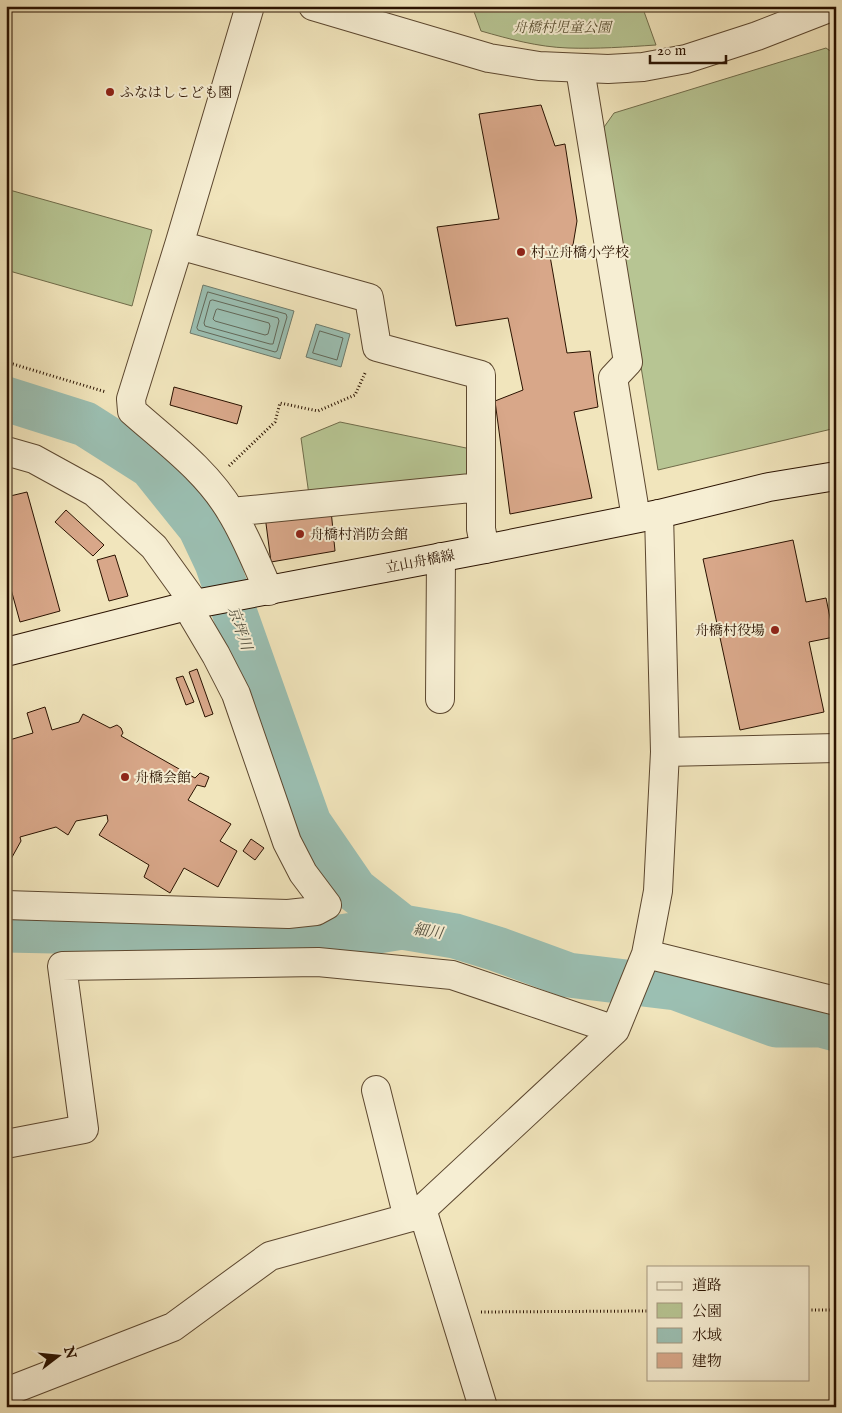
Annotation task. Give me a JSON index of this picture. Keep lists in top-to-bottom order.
{
  "streets": {
    "street": ["立山舟橋線"]
  },
  "water": ["京坪川", "細川"],
  "parks": ["舟橋村児童公園"],
  "places": [
    "ふなはしこども園",
    "村立舟橋小学校",
    "舟橋村消防会館",
    "舟橋村役場",
    "舟橋会館"
  ],
  "legend": [
    "道路",
    "公園",
    "水域",
    "建物"
  ],
  "scale_bar": "20 m",
  "north": "right"
}
